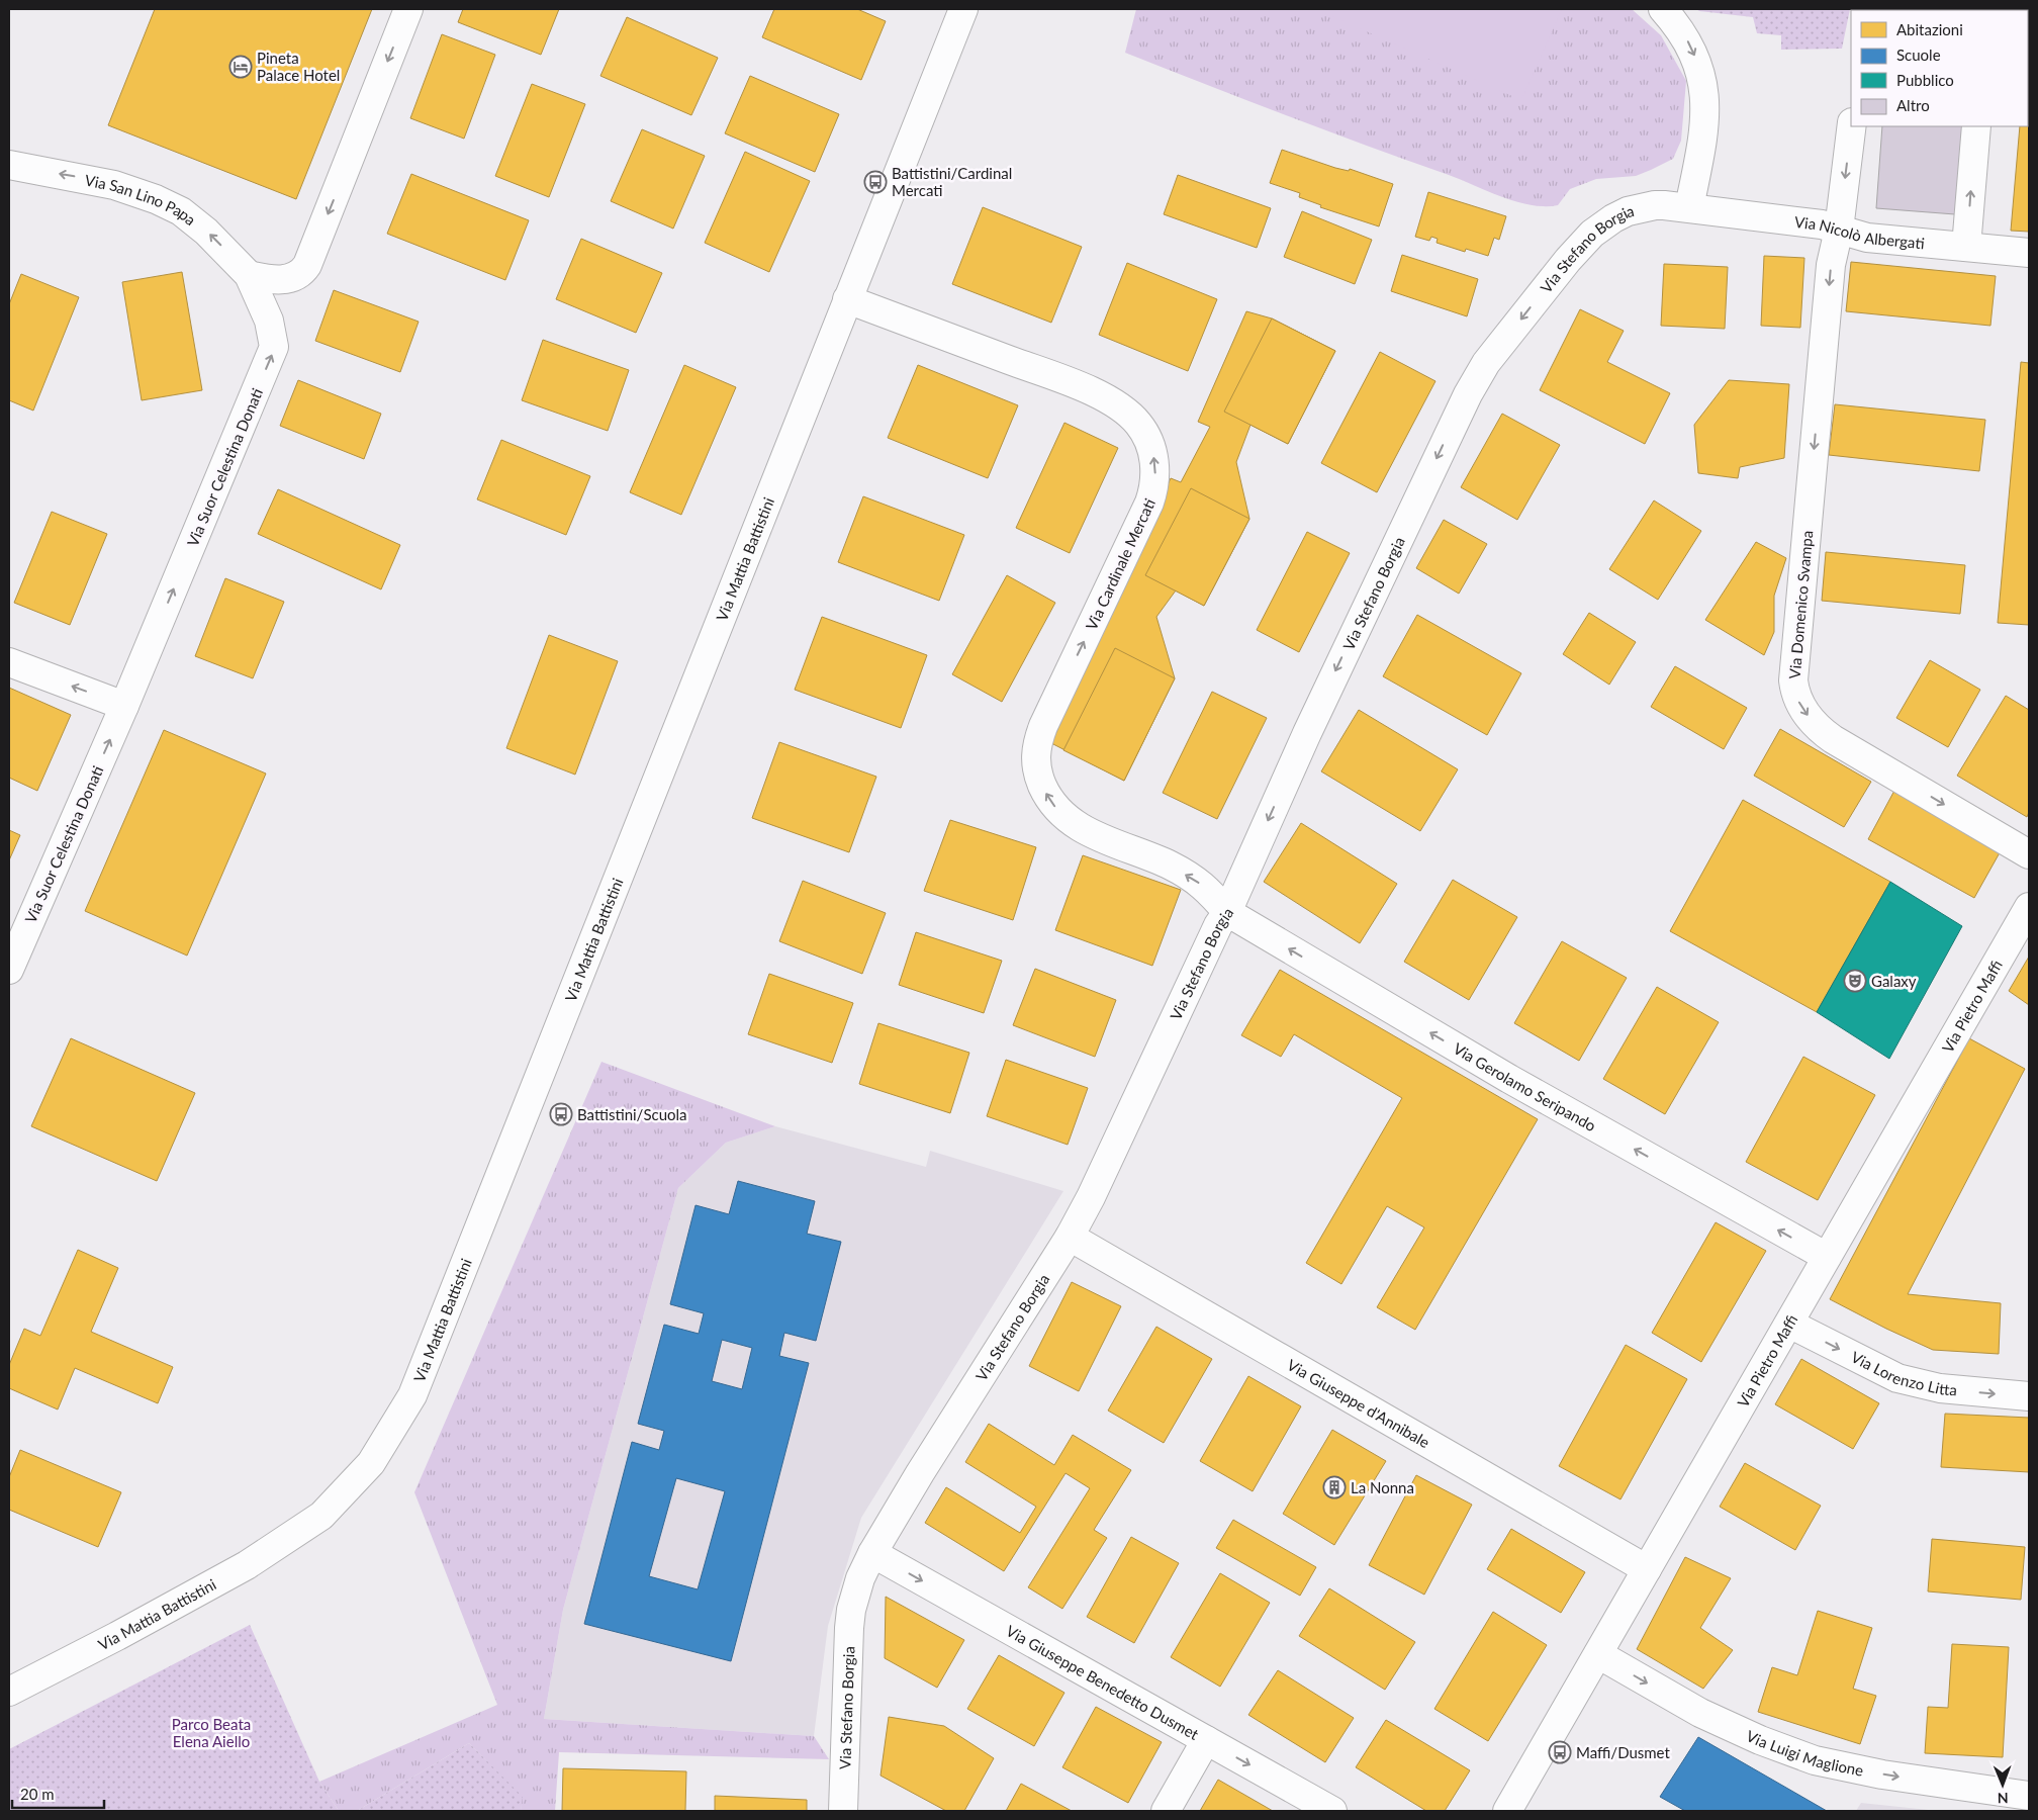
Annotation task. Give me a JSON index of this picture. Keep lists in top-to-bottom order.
{
  "streets": {
    "street": [
      "Via San Lino Papa",
      "Via Nicolò Albergati",
      "Via Stefano Borgia",
      "Via Suor Celestina Donati",
      "Via Mattia Battistini",
      "Via Cardinale Mercati",
      "Via Domenico Svampa",
      "Via Pietro Maffi",
      "Via Gerolamo Seripando",
      "Via Lorenzo Litta",
      "Via Giuseppe d'Annibale",
      "Via Giuseppe Benedetto Dusmet",
      "Via Luigi Maglione"
    ]
  },
  "crossings": [
    ["Via San Lino Papa", "Via Suor Celestina Donati"],
    ["Via Nicolò Albergati", "Via Stefano Borgia"],
    ["Via Nicolò Albergati", "Via Domenico Svampa"],
    ["Via Stefano Borgia", "Via Cardinale Mercati"],
    ["Via Stefano Borgia", "Via Gerolamo Seripando"],
    ["Via Stefano Borgia", "Via Giuseppe d'Annibale"],
    ["Via Stefano Borgia", "Via Giuseppe Benedetto Dusmet"],
    ["Via Mattia Battistini", "Via Cardinale Mercati"],
    ["Via Cardinale Mercati", "Via Gerolamo Seripando"],
    ["Via Pietro Maffi", "Via Gerolamo Seripando"],
    ["Via Pietro Maffi", "Via Lorenzo Litta"],
    ["Via Pietro Maffi", "Via Giuseppe d'Annibale"],
    ["Via Pietro Maffi", "Via Luigi Maglione"]
  ],
  "one_way": [
    "Via San Lino Papa",
    "Via Stefano Borgia",
    "Via Suor Celestina Donati",
    "Via Domenico Svampa",
    "Via Gerolamo Seripando",
    "Via Lorenzo Litta",
    "Via Giuseppe Benedetto Dusmet",
    "Via Luigi Maglione"
  ],
  "parks": ["Parco Beata Elena Aiello"],
  "places": {
    "hotel": ["Pineta Palace Hotel"],
    "bus stop": ["Battistini/Cardinal Mercati", "Battistini/Scuola", "Maffi/Dusmet"],
    "theatre": ["Galaxy"],
    "building": ["La Nonna"]
  },
  "legend": [
    "Abitazioni",
    "Scuole",
    "Pubblico",
    "Altro"
  ],
  "scale_bar": "20 m",
  "north": "bottom"
}
